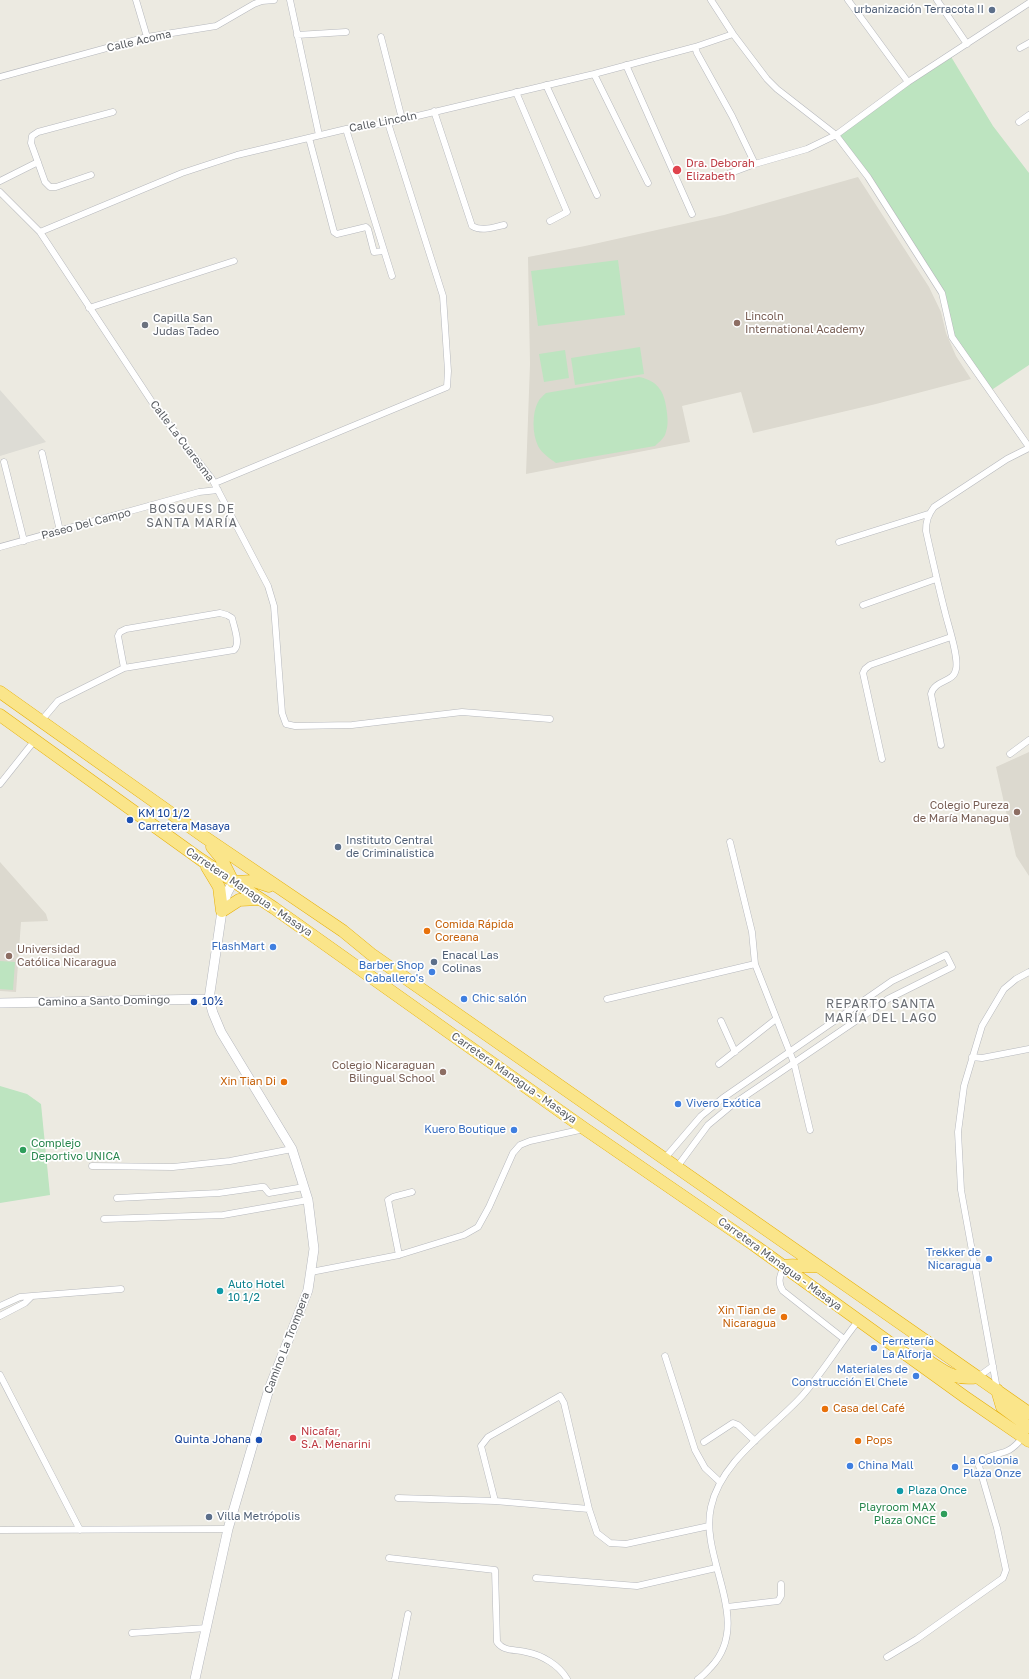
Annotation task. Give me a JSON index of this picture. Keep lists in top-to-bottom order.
{
  "streets": {
    "highway": ["Carretera Managua - Masaya"],
    "street": [
      "Calle Acoma",
      "Calle Lincoln",
      "Calle La Cuaresma",
      "Paseo Del Campo",
      "Camino a Santo Domingo",
      "Camino La Trompera"
    ]
  },
  "crossings": [
    ["Calle Lincoln", "Calle La Cuaresma"],
    ["Calle La Cuaresma", "Paseo Del Campo"],
    ["Camino a Santo Domingo", "Camino La Trompera"]
  ],
  "districts": ["BOSQUES DE SANTA MARÍA", "REPARTO SANTA MARÍA DEL LAGO"],
  "places": [
    "urbanización Terracota II",
    "Dra. Deborah Elizabeth",
    "Lincoln International Academy",
    "Capilla San Judas Tadeo",
    "Colegio Pureza de María Managua",
    "KM 10 1/2 Carretera Masaya",
    "Instituto Central de Criminalistica",
    "Comida Rápida Coreana",
    "FlashMart",
    "Universidad Católica Nicaragua",
    "Enacal Las Colinas",
    "Barber Shop Caballero's",
    "Chic salón",
    "10½",
    "Colegio Nicaraguan Bilingual School",
    "Xin Tian Di",
    "Vivero Exótica",
    "Kuero Boutique",
    "Complejo Deportivo UNICA",
    "Trekker de Nicaragua",
    "Auto Hotel 10 1/2",
    "Xin Tian de Nicaragua",
    "Ferretería La Alforja",
    "Materiales de Construcción El Chele",
    "Casa del Café",
    "Nicafar, S.A. Menarini",
    "Quinta Johana",
    "Pops",
    "China Mall",
    "La Colonia Plaza Onze",
    "Plaza Once",
    "Playroom MAX Plaza ONCE",
    "Villa Metrópolis"
  ]
}
